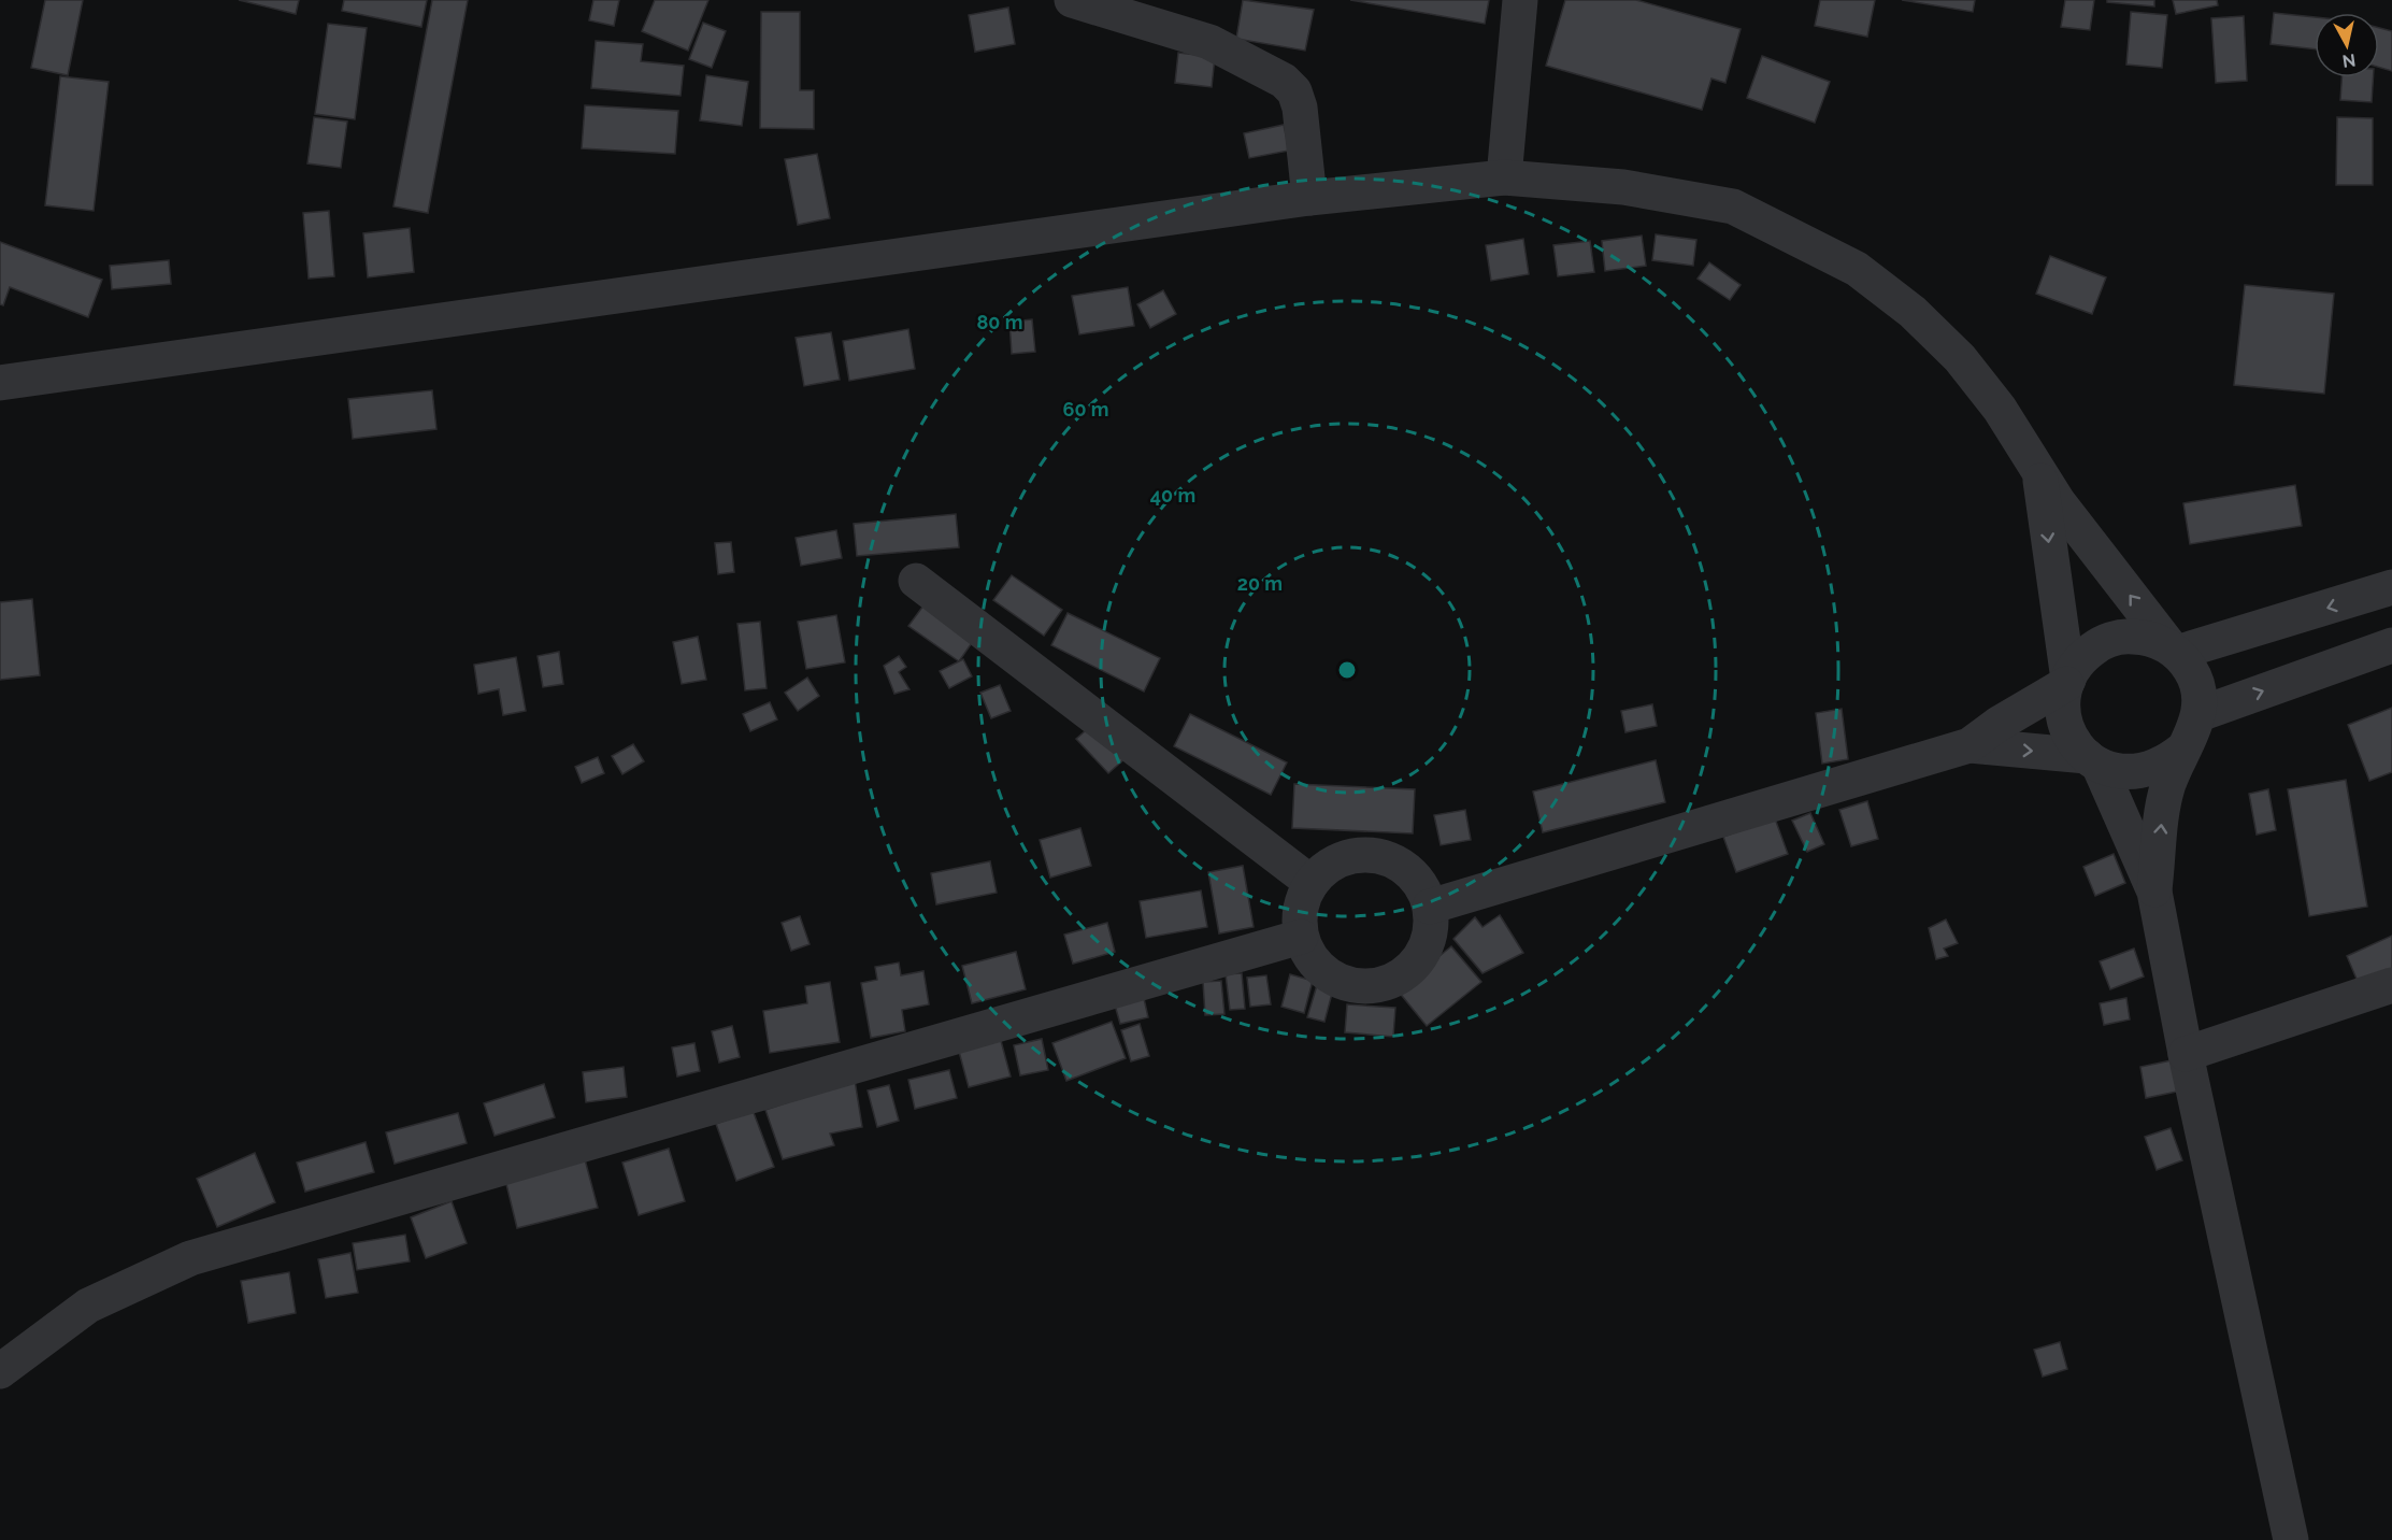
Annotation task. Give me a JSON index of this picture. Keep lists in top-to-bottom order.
{
  "north": "bottom",
  "rings": [
    "80 m",
    "60 m",
    "40 m",
    "20 m"
  ]
}
